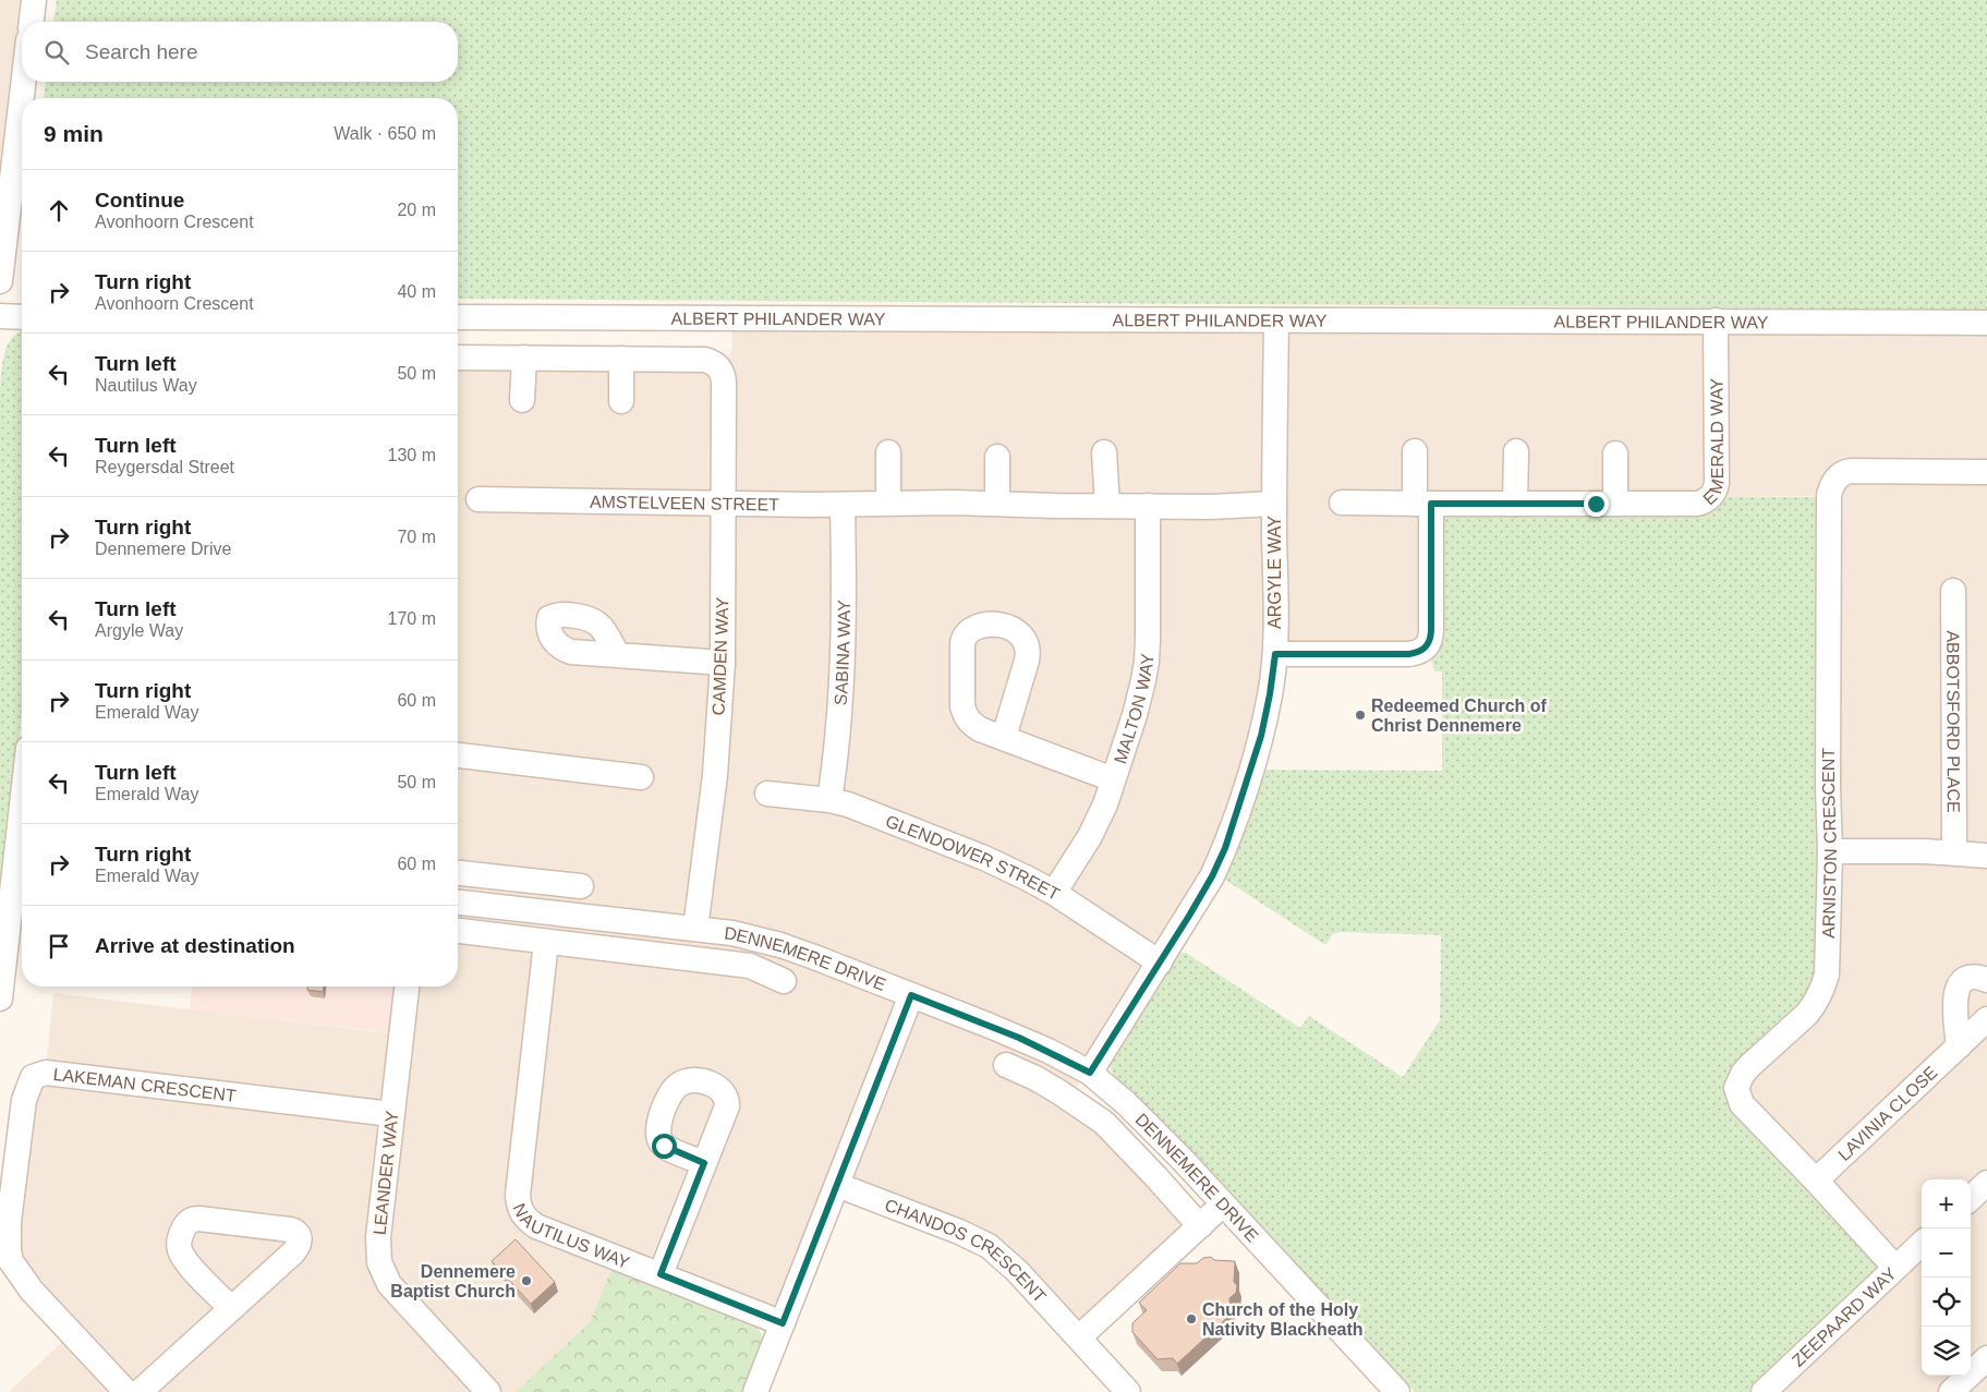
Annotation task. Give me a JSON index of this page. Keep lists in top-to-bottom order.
{
  "streets": {
    "street": [
      "ALBERT PHILANDER WAY",
      "EMERALD WAY",
      "AMSTELVEEN STREET",
      "ARGYLE WAY",
      "SABINA WAY",
      "CAMDEN WAY",
      "MALTON WAY",
      "ABBOTSFORD PLACE",
      "ARNISTON CRESCENT",
      "GLENDOWER STREET",
      "DENNEMERE DRIVE",
      "LAKEMAN CRESCENT",
      "LAVINIA CLOSE",
      "LEANDER WAY",
      "NAUTILUS WAY",
      "CHANDOS CRESCENT",
      "ZEEPAARD WAY"
    ]
  },
  "crossings": [
    ["ALBERT PHILANDER WAY", "EMERALD WAY"],
    ["ALBERT PHILANDER WAY", "ARGYLE WAY"],
    ["AMSTELVEEN STREET", "ARGYLE WAY"],
    ["AMSTELVEEN STREET", "SABINA WAY"],
    ["AMSTELVEEN STREET", "CAMDEN WAY"],
    ["AMSTELVEEN STREET", "MALTON WAY"],
    ["ARGYLE WAY", "GLENDOWER STREET"],
    ["ARGYLE WAY", "DENNEMERE DRIVE"],
    ["SABINA WAY", "GLENDOWER STREET"],
    ["CAMDEN WAY", "DENNEMERE DRIVE"],
    ["MALTON WAY", "GLENDOWER STREET"],
    ["ARNISTON CRESCENT", "LAVINIA CLOSE"],
    ["ARNISTON CRESCENT", "ZEEPAARD WAY"],
    ["LAKEMAN CRESCENT", "LEANDER WAY"]
  ],
  "places": ["Redeemed Church of Christ Dennemere", "Dennemere Baptist Church", "Church of the Holy Nativity Blackheath"],
  "page": {
    "search": "Search here",
    "heading": ["9 min", "Walk · 650 m"],
    "list": [
      ["Continue", "Avonhoorn Crescent", "20 m"],
      ["Turn right", "Avonhoorn Crescent", "40 m"],
      ["Turn left", "Nautilus Way", "50 m"],
      ["Turn left", "Reygersdal Street", "130 m"],
      ["Turn right", "Dennemere Drive", "70 m"],
      ["Turn left", "Argyle Way", "170 m"],
      ["Turn right", "Emerald Way", "60 m"],
      ["Turn left", "Emerald Way", "50 m"],
      ["Turn right", "Emerald Way", "60 m"],
      "Arrive at destination"
    ],
    "map_buttons": ["+", "−"]
  }
}
